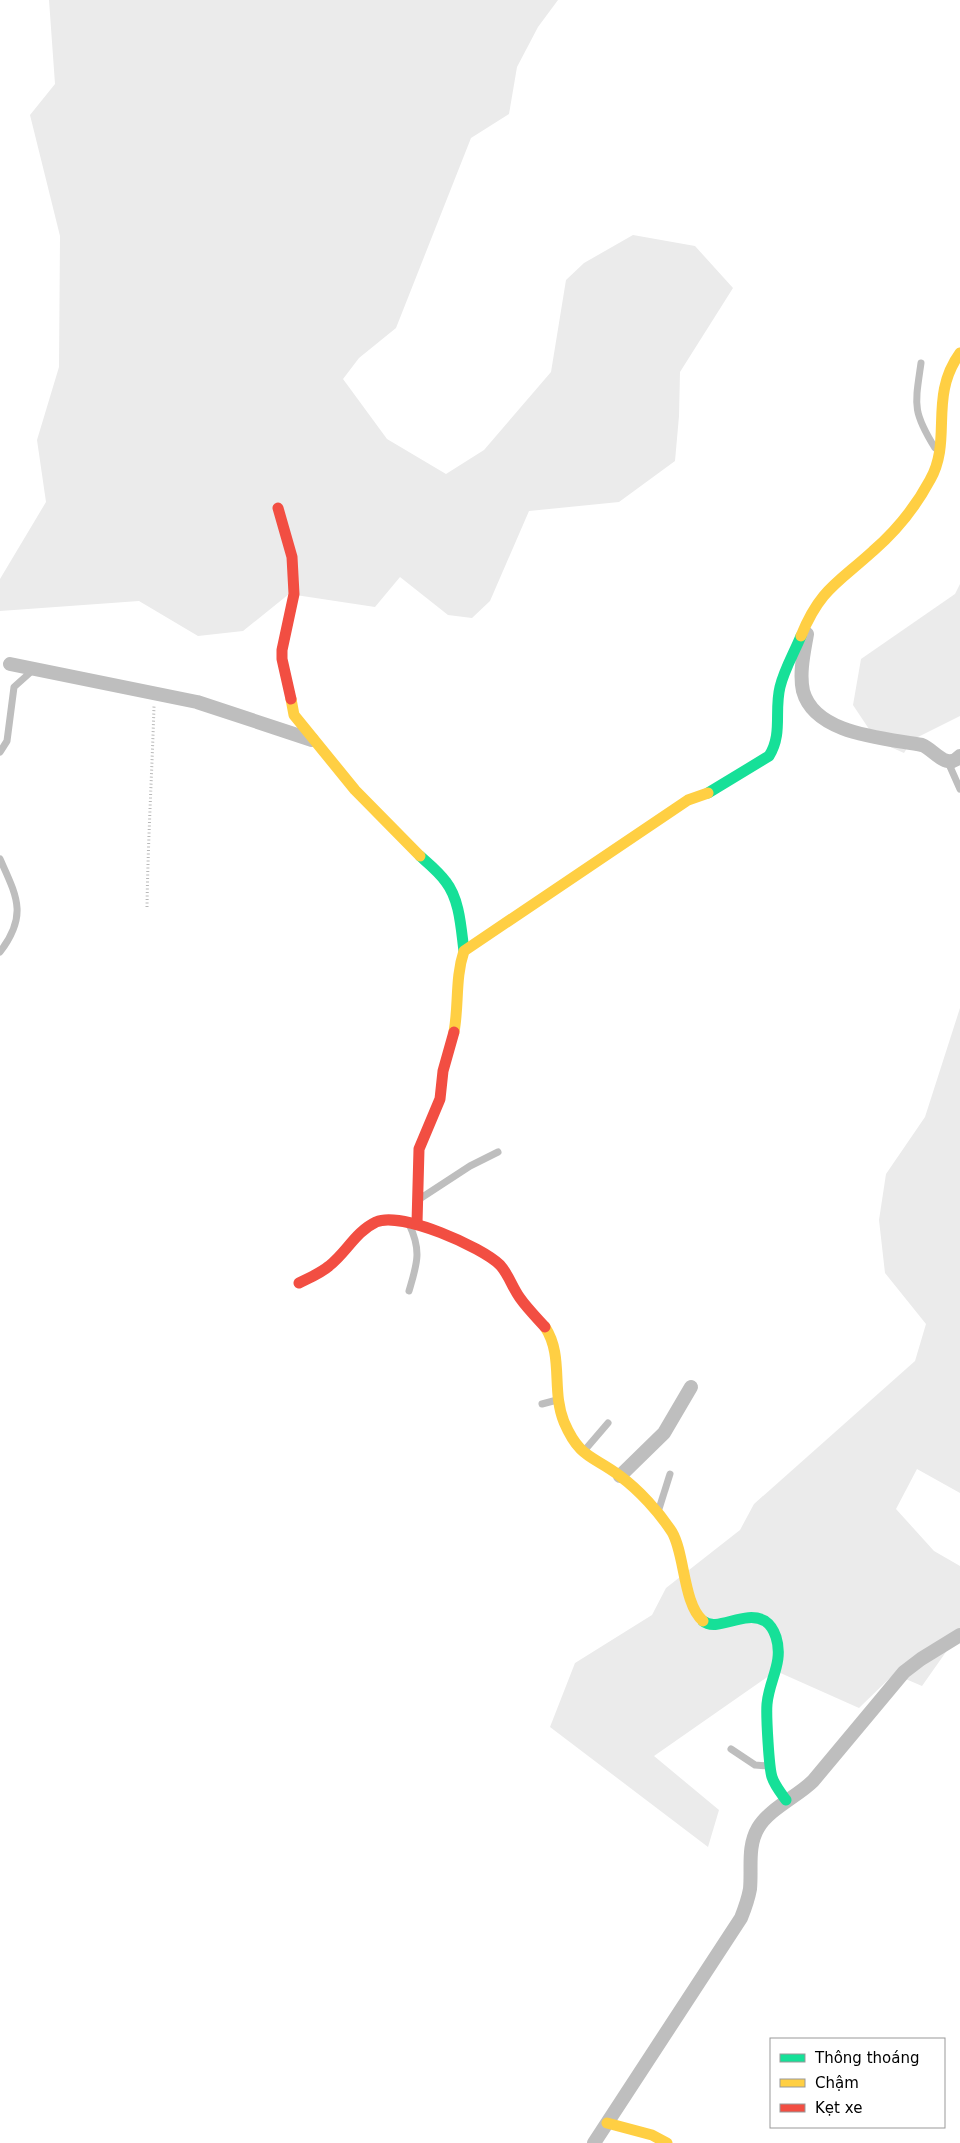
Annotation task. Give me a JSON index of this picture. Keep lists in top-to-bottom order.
{
  "legend": ["Thông thoáng", "Chậm", "Kẹt xe"]
}
